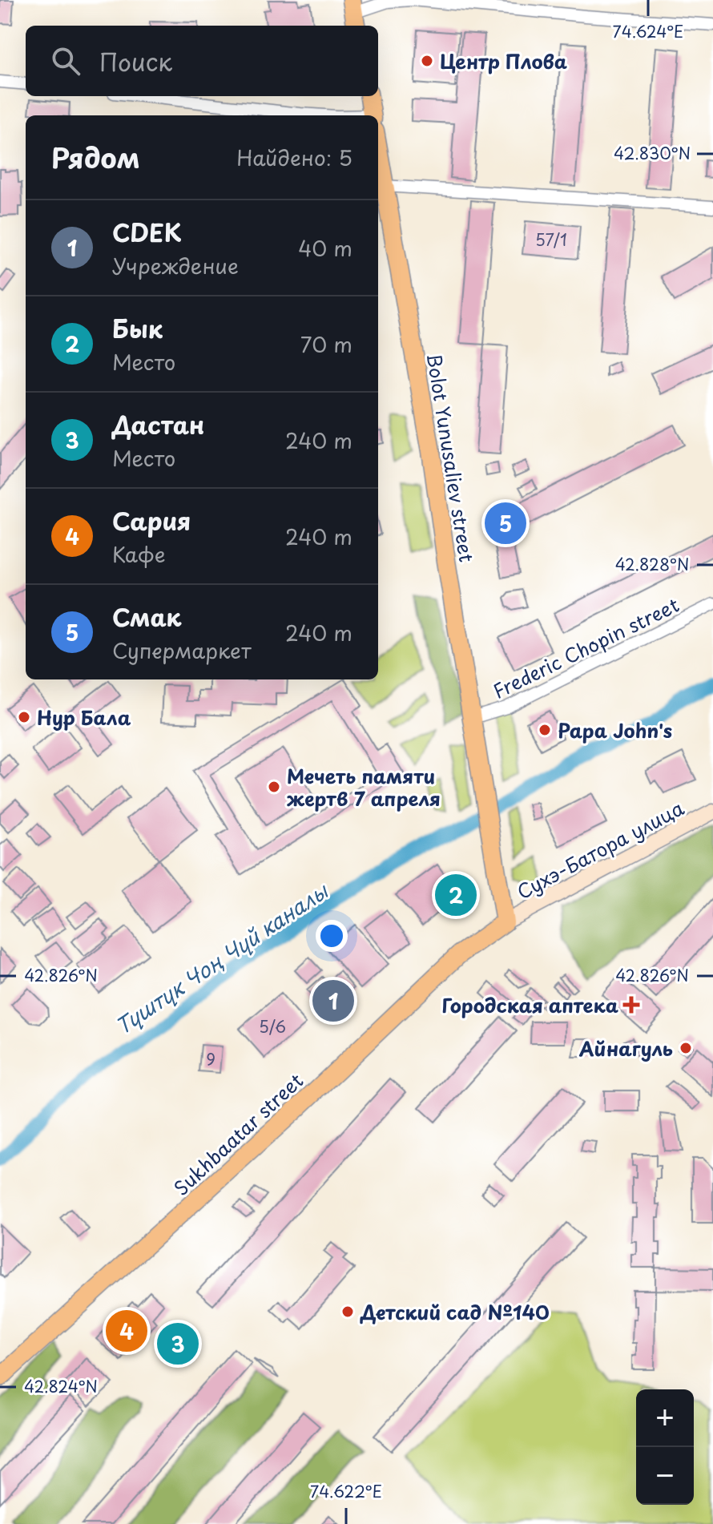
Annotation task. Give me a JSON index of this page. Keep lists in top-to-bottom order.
{
  "streets": {
    "main road": ["Bolot Yunusaliev street", "Сухэ-Батора улица", "Sukhbaatar street"],
    "street": ["Frederic Chopin street"]
  },
  "crossings": [
    ["Bolot Yunusaliev street", "Frederic Chopin street"],
    ["Bolot Yunusaliev street", "Сухэ-Батора улица"],
    ["Bolot Yunusaliev street", "Sukhbaatar street"],
    ["Сухэ-Батора улица", "Sukhbaatar street"]
  ],
  "water": ["Түштүк Чоң Чүй каналы"],
  "places": {
    "other": [
      "Центр Плова",
      "Нур Бала",
      "Papa John's",
      "Мечеть памяти жертв 7 апреля",
      "Айнагуль",
      "Детский сад №140"
    ],
    "health": ["Городская аптека"]
  },
  "house_numbers": ["57/1", "5/6", "9"],
  "page": {
    "search": "Поиск",
    "heading": ["Рядом", "Найдено: 5"],
    "list": [
      {
        "mark": "1",
        "name": "CDEK",
        "note": "Учреждение",
        "value": "40 m"
      },
      {
        "mark": "2",
        "name": "Бык",
        "note": "Место",
        "value": "70 m"
      },
      {
        "mark": "3",
        "name": "Дастан",
        "note": "Место",
        "value": "240 m"
      },
      {
        "mark": "4",
        "name": "Сария",
        "note": "Кафе",
        "value": "240 m"
      },
      {
        "mark": "5",
        "name": "Смак",
        "note": "Супермаркет",
        "value": "240 m"
      }
    ],
    "pins": [
      "5",
      "2",
      "1",
      "4",
      "3"
    ],
    "map_buttons": ["+", "−"]
  },
  "coordinates": [
    "74.624°E",
    "42.830°N",
    "42.828°N",
    "42.826°N",
    "42.824°N",
    "74.622°E"
  ]
}
